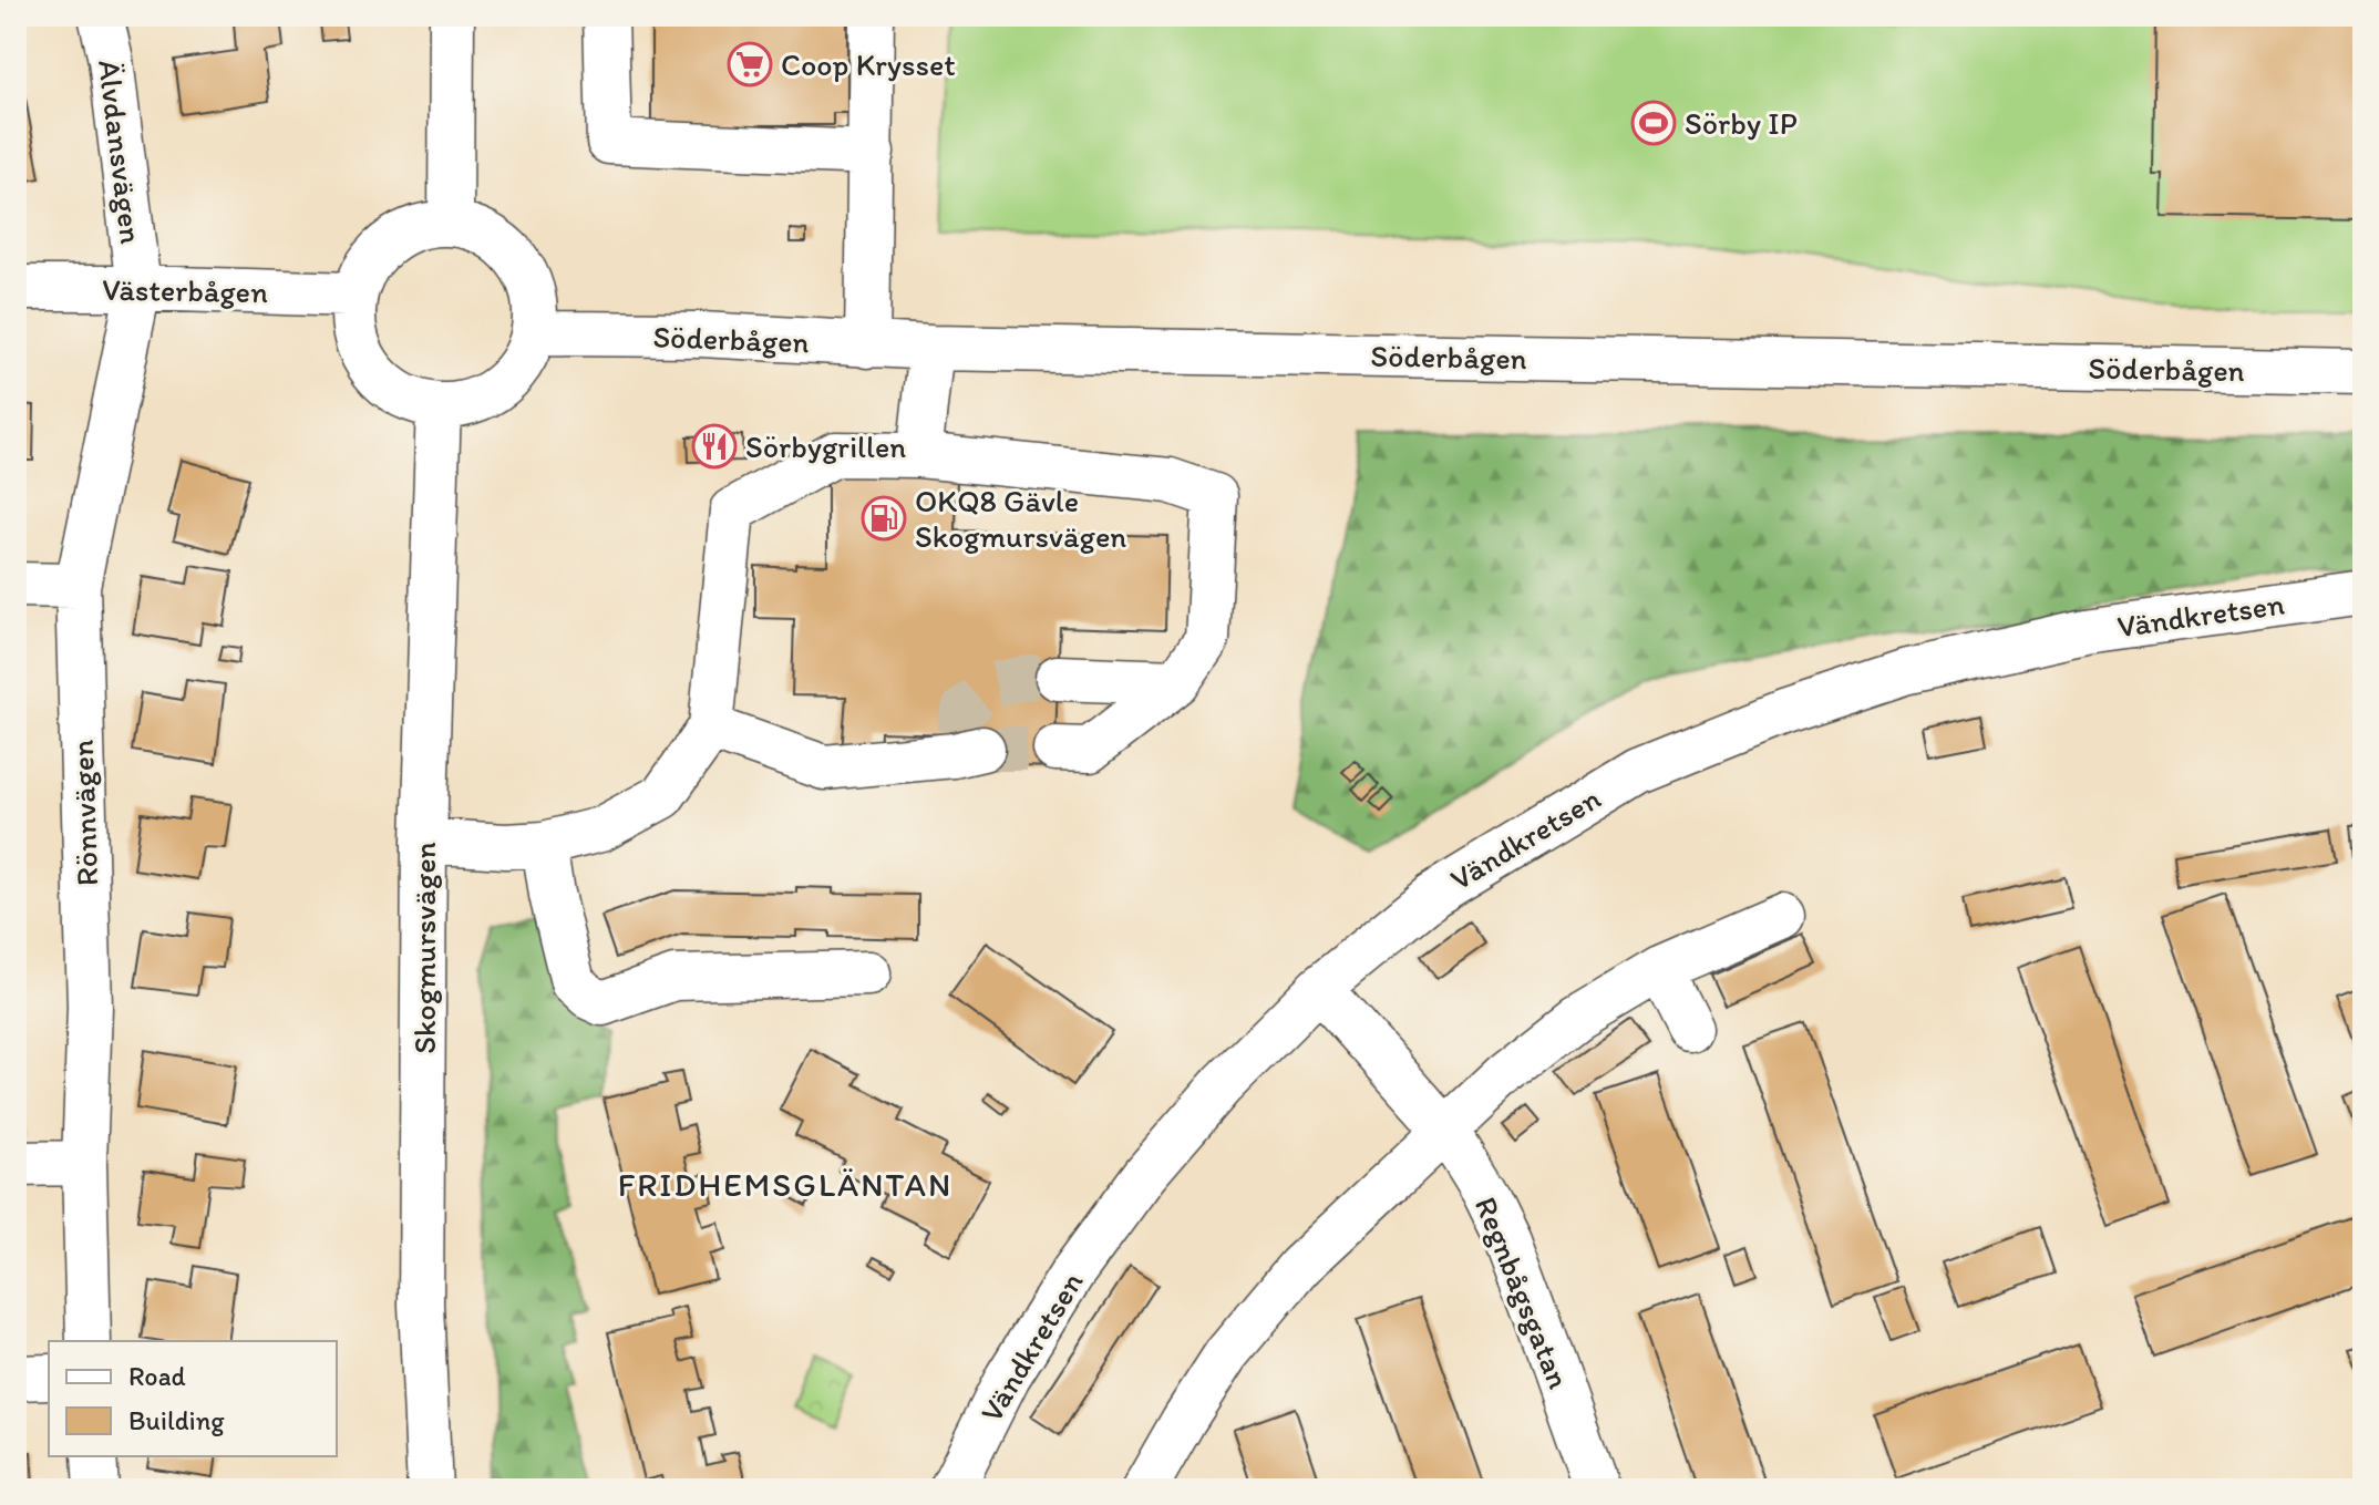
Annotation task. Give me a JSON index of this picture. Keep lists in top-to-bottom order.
{
  "streets": {
    "street": [
      "Älvdansvägen",
      "Västerbågen",
      "Söderbågen",
      "Vändkretsen",
      "Rönnvägen",
      "Skogmursvägen",
      "Regnbågsgatan"
    ]
  },
  "crossings": [
    ["Älvdansvägen", "Västerbågen"],
    ["Älvdansvägen", "Rönnvägen"],
    ["Västerbågen", "Söderbågen"],
    ["Västerbågen", "Rönnvägen"],
    ["Västerbågen", "Skogmursvägen"],
    ["Söderbågen", "Skogmursvägen"],
    ["Vändkretsen", "Regnbågsgatan"]
  ],
  "districts": ["FRIDHEMSGLÄNTAN"],
  "places": {
    "supermarket": ["Coop Krysset"],
    "sports": ["Sörby IP"],
    "restaurant": ["Sörbygrillen"],
    "fuel station": ["OKQ8 Gävle Skogmursvägen"]
  },
  "legend": ["Road", "Building"]
}
